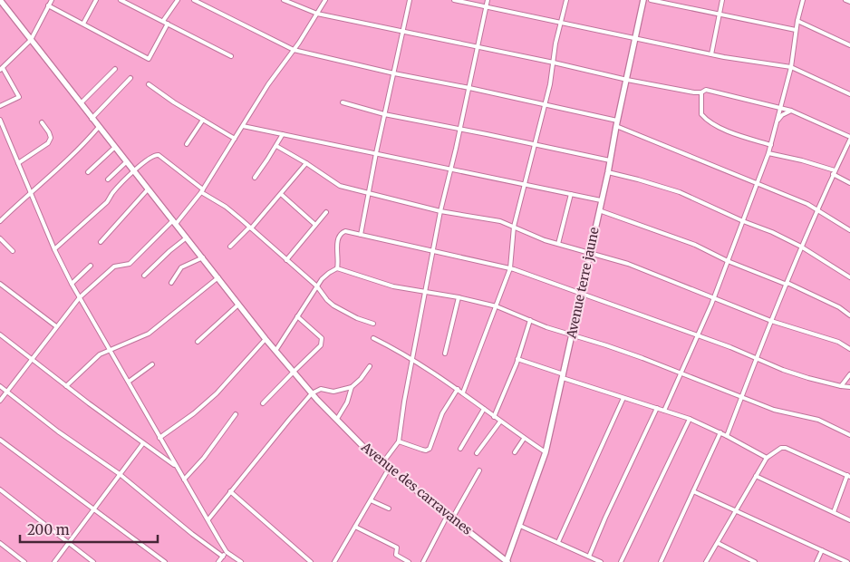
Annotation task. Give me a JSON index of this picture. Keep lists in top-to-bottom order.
{
  "streets": {
    "street": ["Avenue terre jaune", "Avenue des carravanes"]
  },
  "crossings": [
    ["Avenue terre jaune", "Avenue des carravanes"]
  ],
  "scale_bar": "200 m"
}
